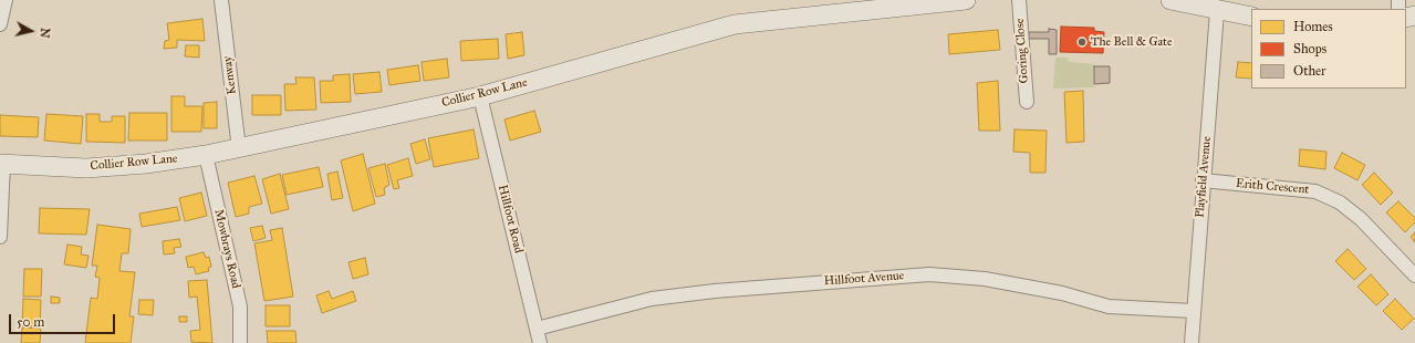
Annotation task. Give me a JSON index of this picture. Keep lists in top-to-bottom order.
{
  "streets": {
    "main road": ["Collier Row Lane"],
    "street": [
      "Goring Close",
      "Kenway",
      "Playfield Avenue",
      "Erith Crescent",
      "Hillfoot Road",
      "Mowbrays Road",
      "Hillfoot Avenue"
    ]
  },
  "crossings": [
    ["Kenway", "Collier Row Lane"],
    ["Collier Row Lane", "Hillfoot Road"],
    ["Collier Row Lane", "Mowbrays Road"],
    ["Playfield Avenue", "Erith Crescent"],
    ["Playfield Avenue", "Hillfoot Avenue"],
    ["Hillfoot Road", "Hillfoot Avenue"]
  ],
  "places": ["The Bell & Gate"],
  "legend": ["Homes", "Shops", "Other"],
  "scale_bar": "50 m",
  "north": "right"
}
